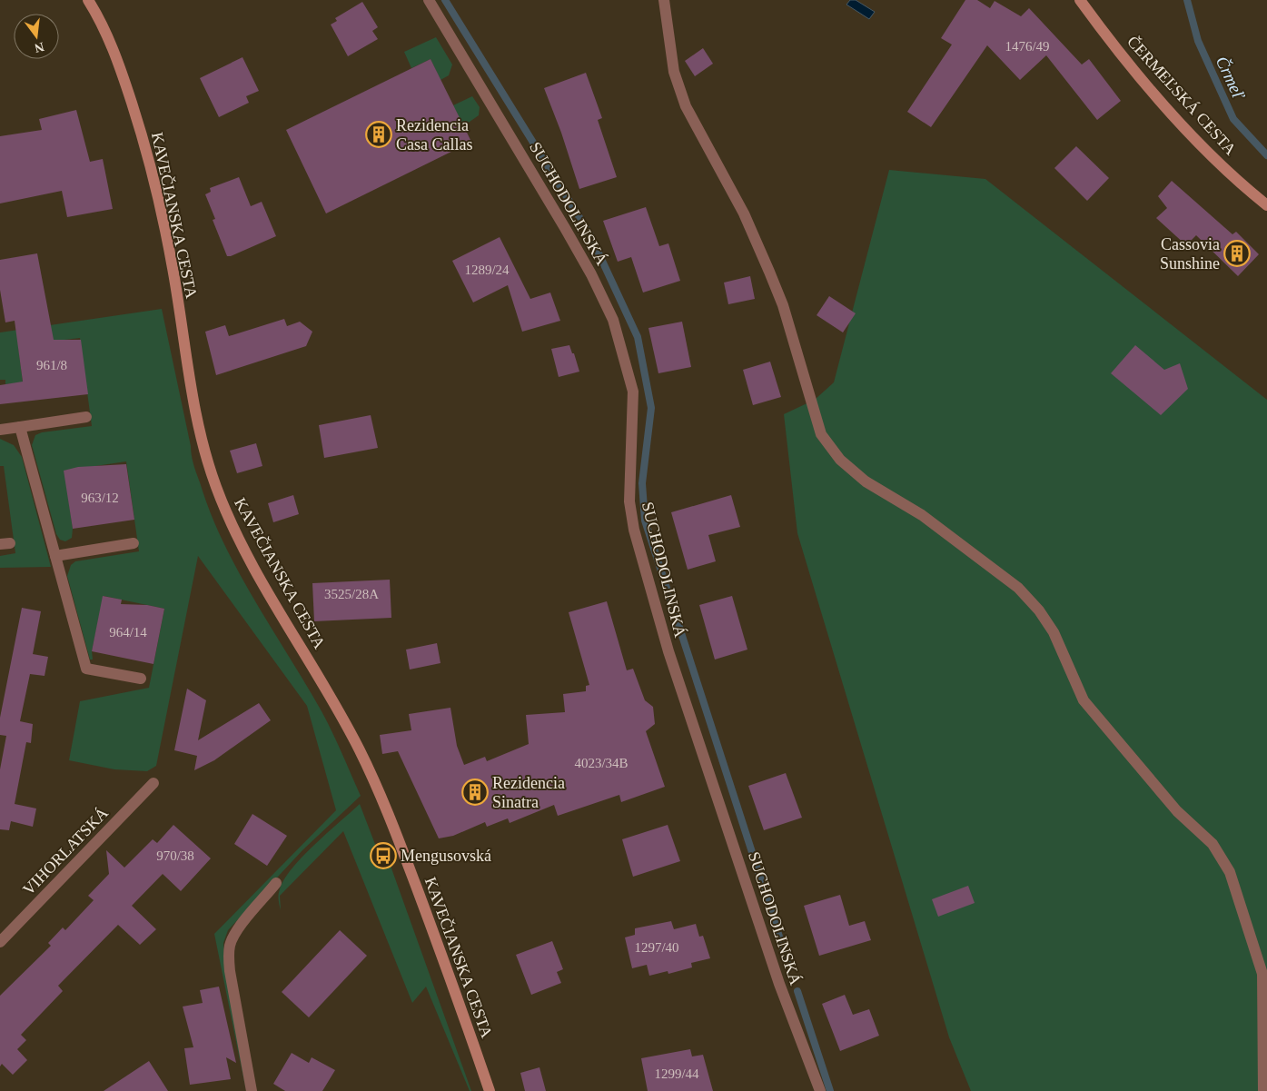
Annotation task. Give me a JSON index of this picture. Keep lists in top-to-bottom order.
{
  "streets": {
    "street": [
      "ČERMEĽSKÁ CESTA",
      "SUCHODOLINSKÁ",
      "KAVEČIANSKA CESTA",
      "VIHORLATSKÁ"
    ]
  },
  "water": ["Črmeľ"],
  "places": {
    "building": ["Rezidencia Casa Callas", "Cassovia Sunshine", "Rezidencia Sinatra"],
    "bus stop": ["Mengusovská"]
  },
  "house_numbers": [
    "1476/49",
    "1289/24",
    "961/8",
    "963/12",
    "3525/28A",
    "964/14",
    "4023/34B",
    "970/38",
    "1297/40",
    "1299/44"
  ],
  "north": "bottom"
}
